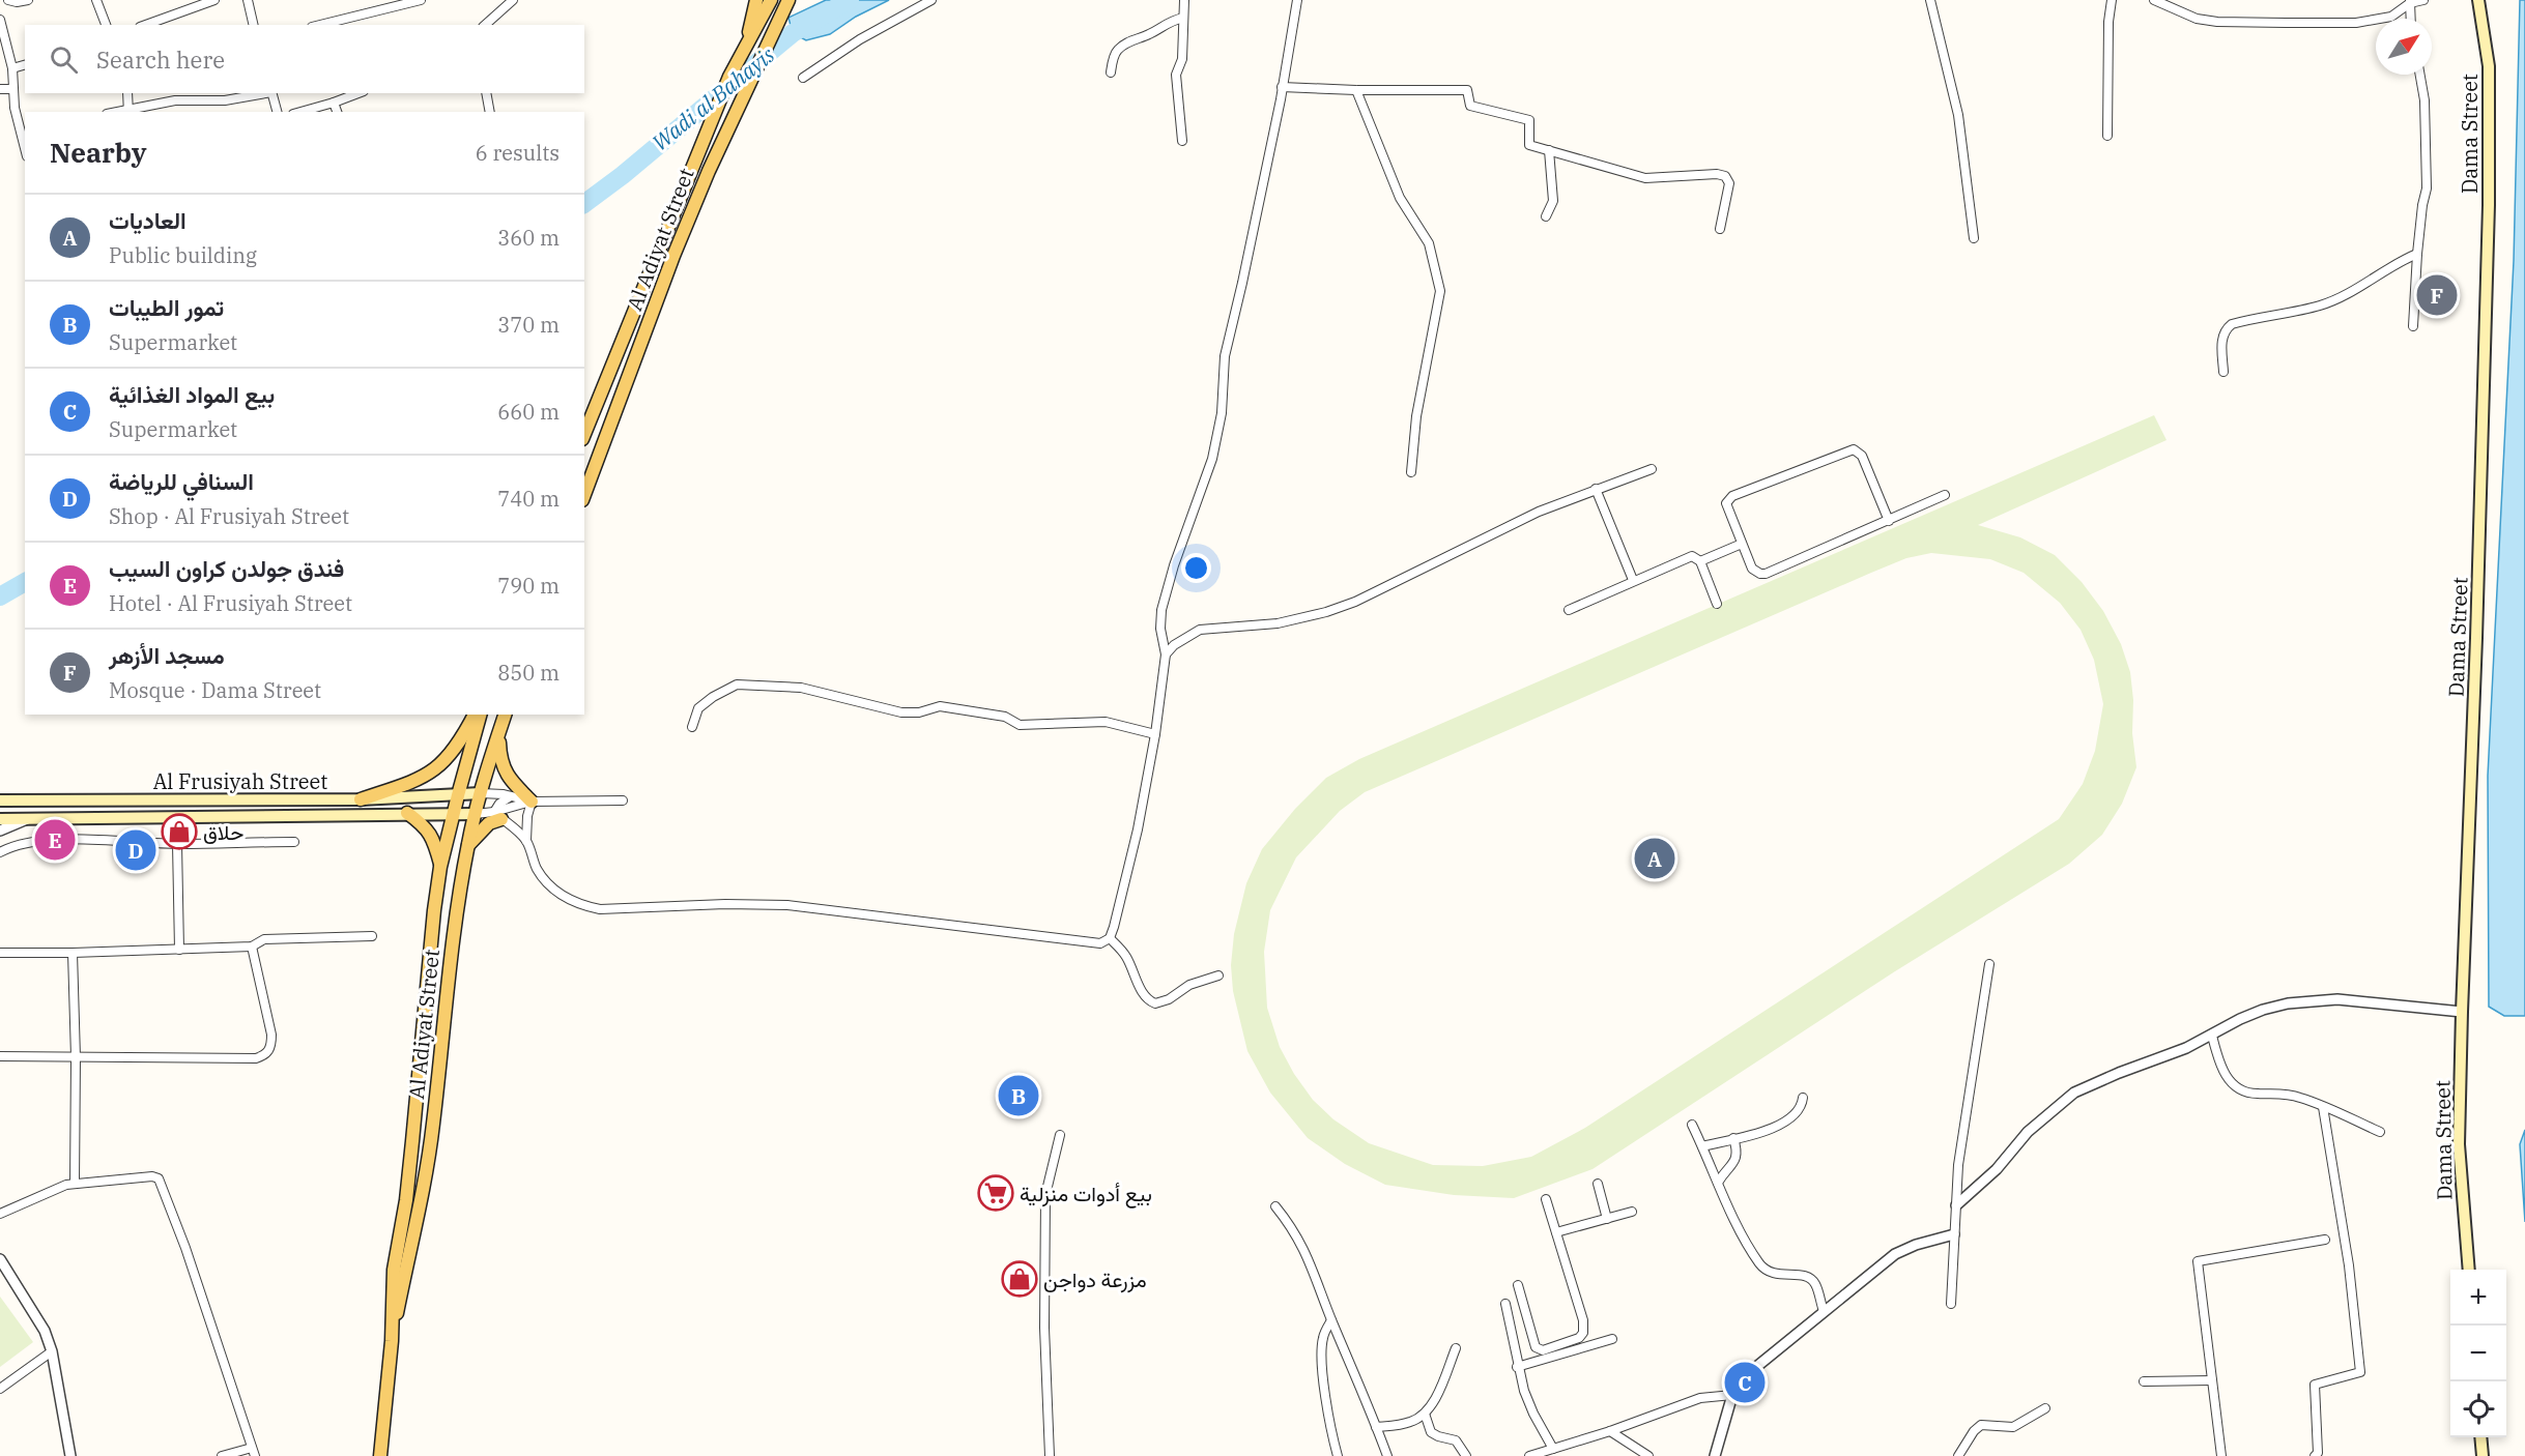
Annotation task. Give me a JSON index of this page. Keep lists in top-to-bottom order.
{
  "streets": {
    "main road": ["Dama Street", "Al Adiyat Street", "Al Frusiyah Street"]
  },
  "crossings": [
    ["Al Adiyat Street", "Al Frusiyah Street"]
  ],
  "water": ["Wadi al Bahayis"],
  "places": {
    "shop": ["حلاق", "مزرعة دواجن"],
    "supermarket": ["بيع أدوات منزلية"]
  },
  "north": "top right",
  "page": {
    "search": "Search here",
    "heading": ["Nearby", "6 results"],
    "list": [
      {
        "mark": "A",
        "name": "العاديات",
        "note": "Public building",
        "value": "360 m"
      },
      {
        "mark": "B",
        "name": "تمور الطيبات",
        "note": "Supermarket",
        "value": "370 m"
      },
      {
        "mark": "C",
        "name": "بيع المواد الغذائية",
        "note": "Supermarket",
        "value": "660 m"
      },
      {
        "mark": "D",
        "name": "السنافي للرياضة",
        "note": "Shop · Al Frusiyah Street",
        "value": "740 m"
      },
      {
        "mark": "E",
        "name": "فندق جولدن كراون السيب",
        "note": "Hotel · Al Frusiyah Street",
        "value": "790 m"
      },
      {
        "mark": "F",
        "name": "مسجد الأزهر",
        "note": "Mosque · Dama Street",
        "value": "850 m"
      }
    ],
    "pins": [
      "F",
      "E",
      "D",
      "A",
      "B",
      "C"
    ],
    "map_buttons": ["+", "−"]
  }
}
